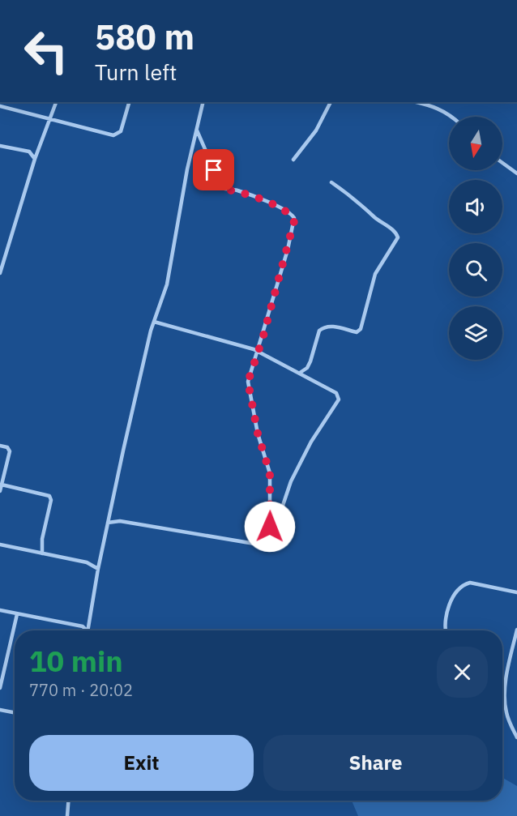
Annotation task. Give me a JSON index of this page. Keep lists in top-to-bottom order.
{
  "north": "bottom",
  "page": {
    "turn": ["580 m", "Turn left"],
    "heading": ["10 min", "770 m · 20:02"],
    "buttons": ["Exit", "Share"]
  }
}
